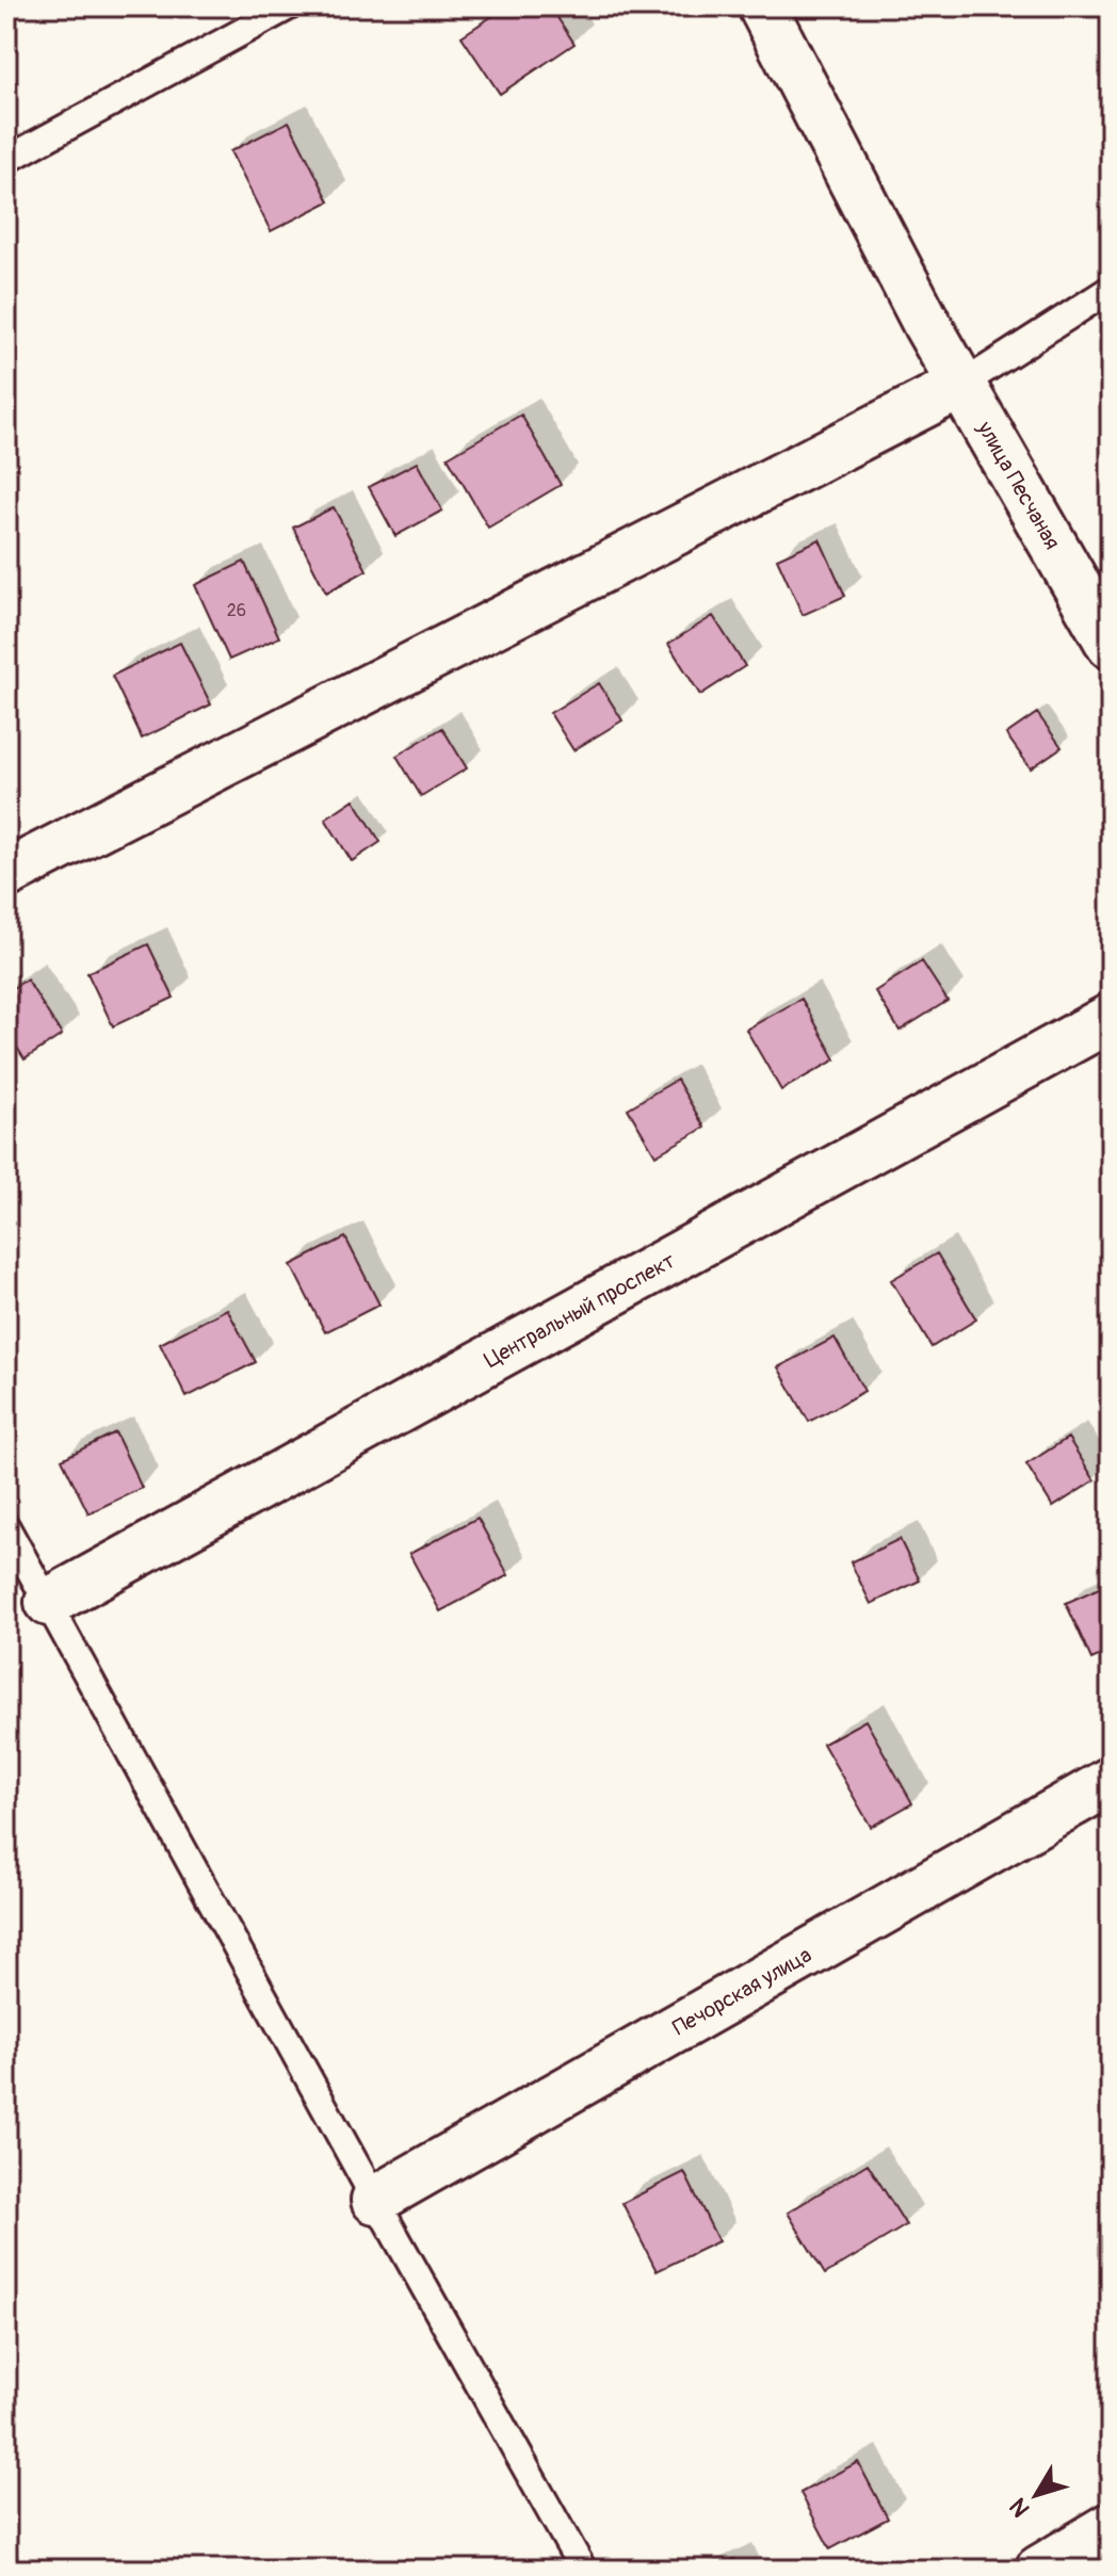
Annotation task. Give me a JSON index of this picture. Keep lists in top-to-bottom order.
{
  "streets": {
    "street": ["улица Песчаная", "Центральный проспект", "Печорская улица"]
  },
  "house_numbers": ["26"],
  "north": "bottom left"
}
